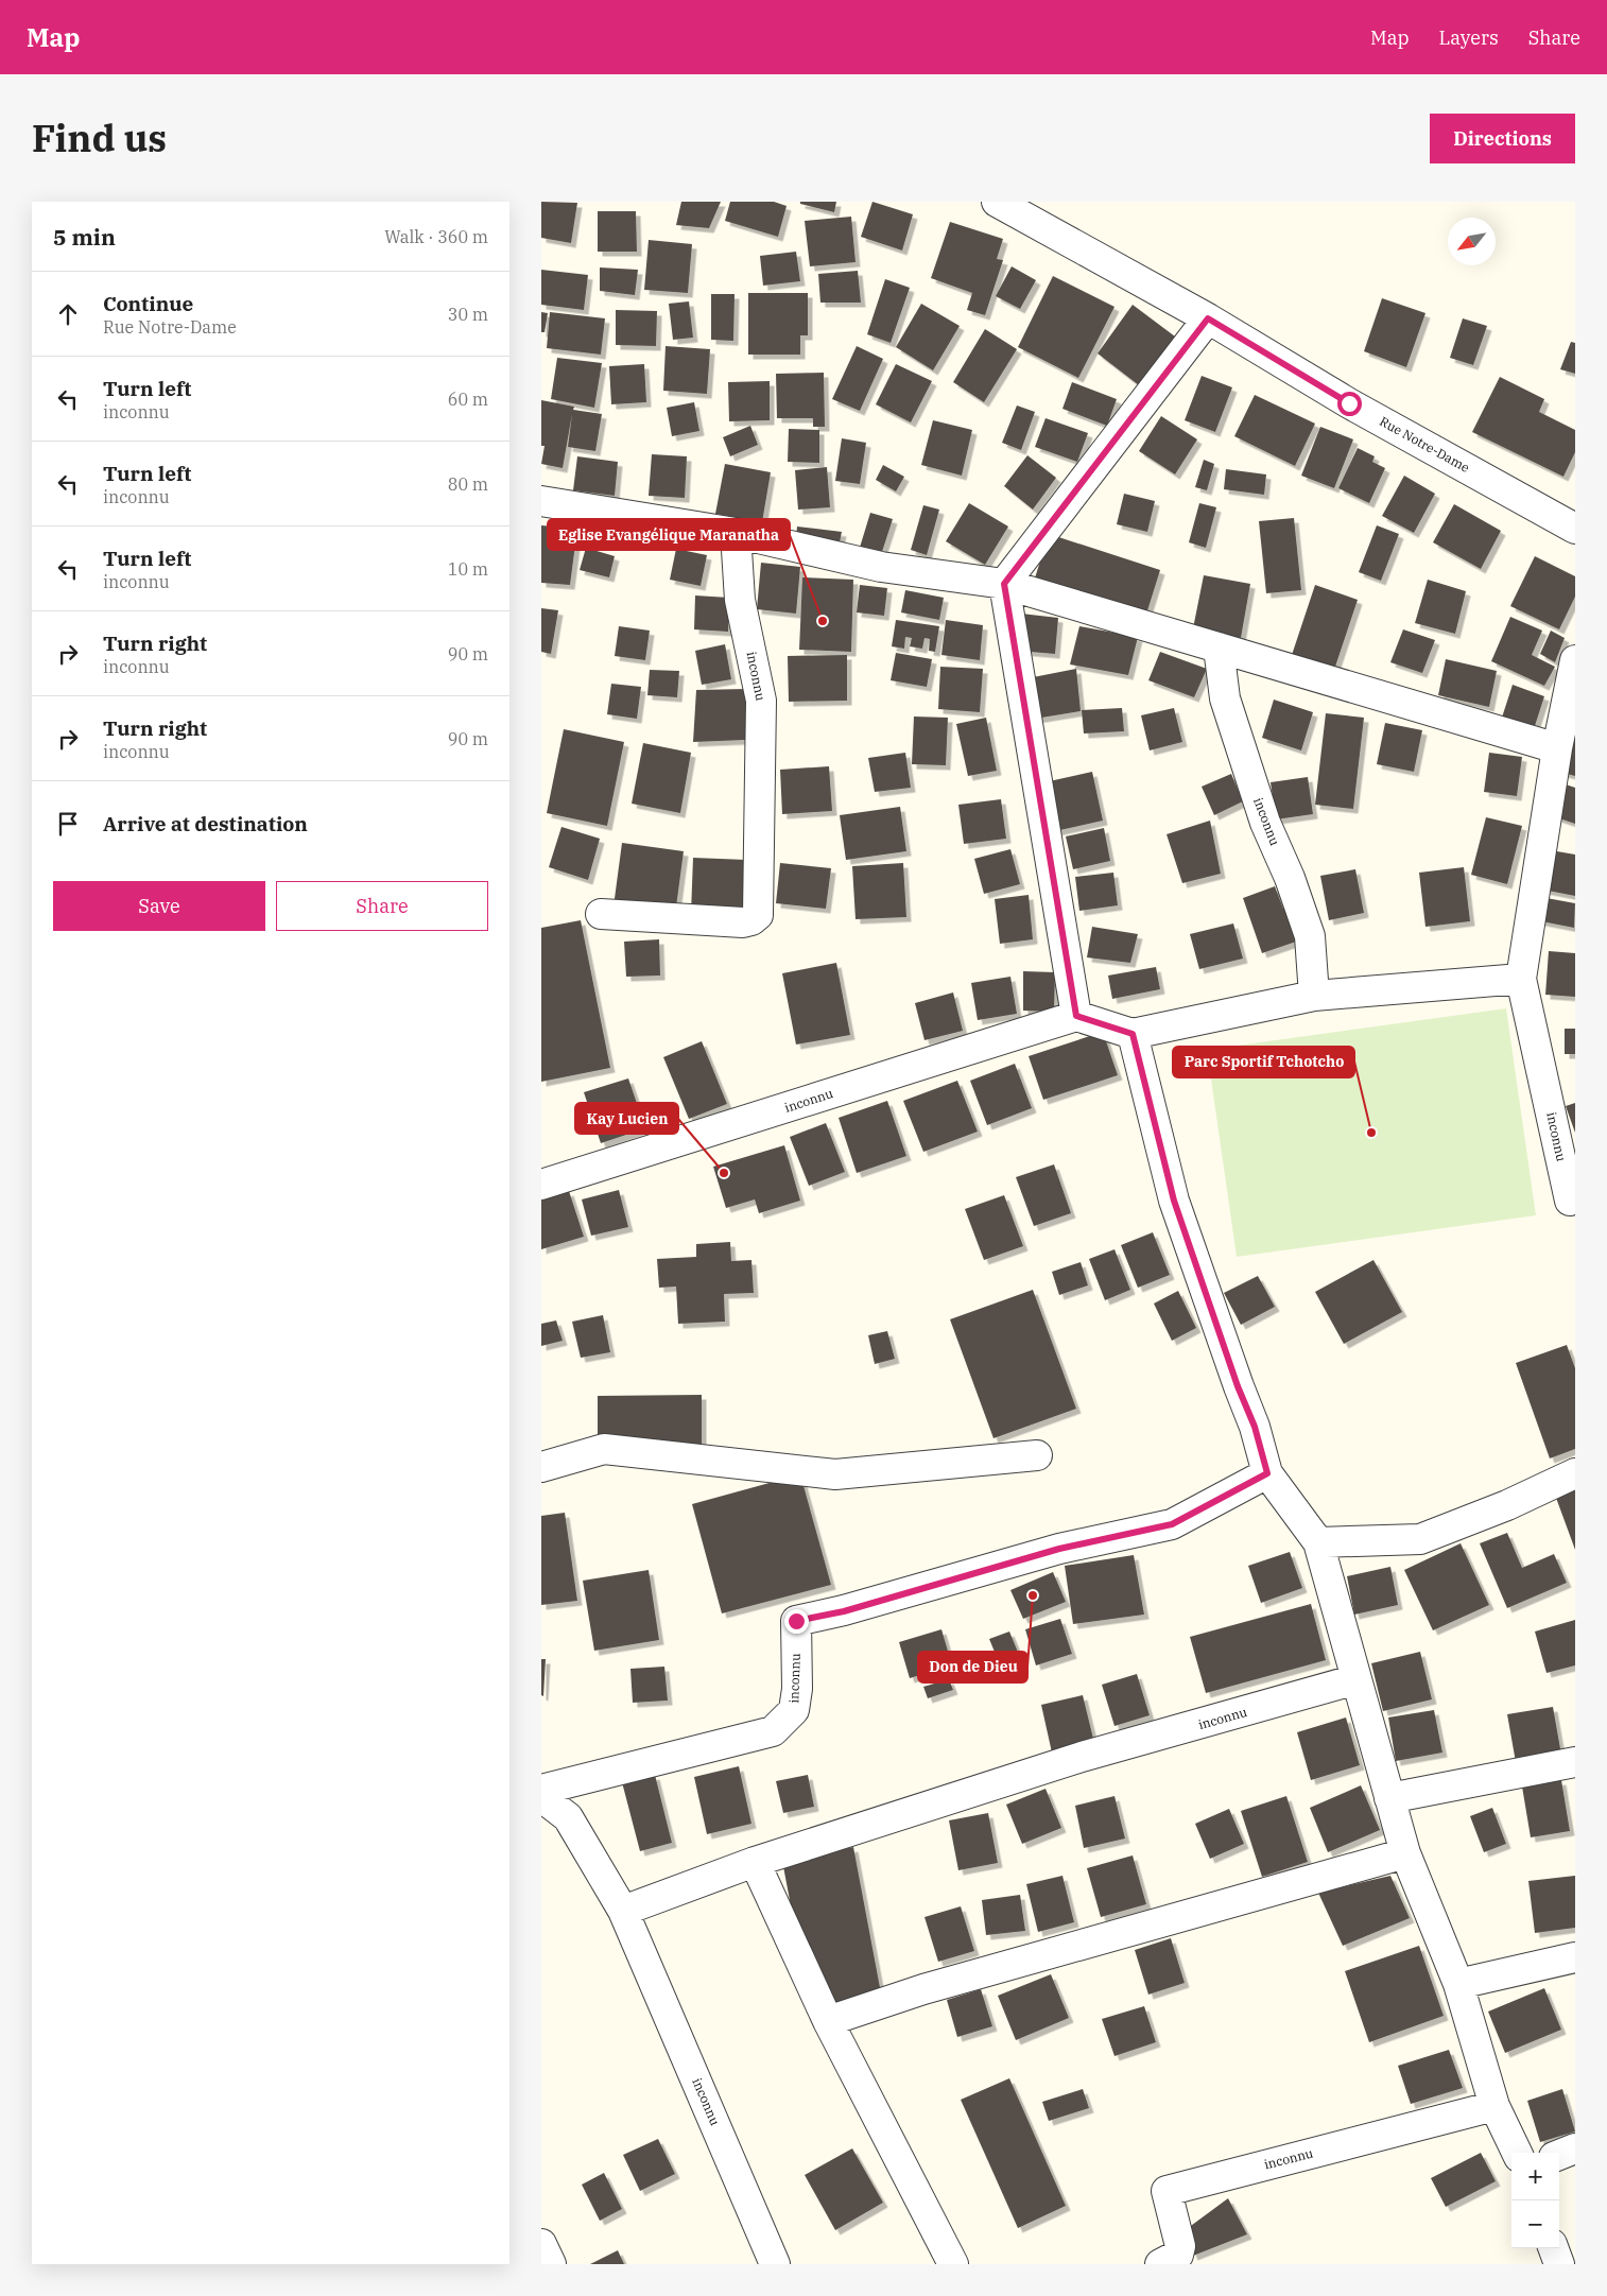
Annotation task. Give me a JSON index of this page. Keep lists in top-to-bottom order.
{
  "streets": {
    "street": ["Rue Notre-Dame", "inconnu"]
  },
  "places": [
    "Eglise Evangélique Maranatha",
    "Parc Sportif Tchotcho",
    "Kay Lucien",
    "Don de Dieu"
  ],
  "north": "bottom left",
  "page": {
    "header": "Map",
    "nav": ["Map", "Layers", "Share"],
    "title": "Find us",
    "buttons": [
      "Directions",
      ["Save", "Share"]
    ],
    "heading": ["5 min", "Walk · 360 m"],
    "list": [
      ["Continue", "Rue Notre-Dame", "30 m"],
      ["Turn left", "inconnu", "60 m"],
      ["Turn left", "inconnu", "80 m"],
      ["Turn left", "inconnu", "10 m"],
      ["Turn right", "inconnu", "90 m"],
      ["Turn right", "inconnu", "90 m"],
      "Arrive at destination"
    ],
    "map_buttons": ["+", "−"]
  }
}
